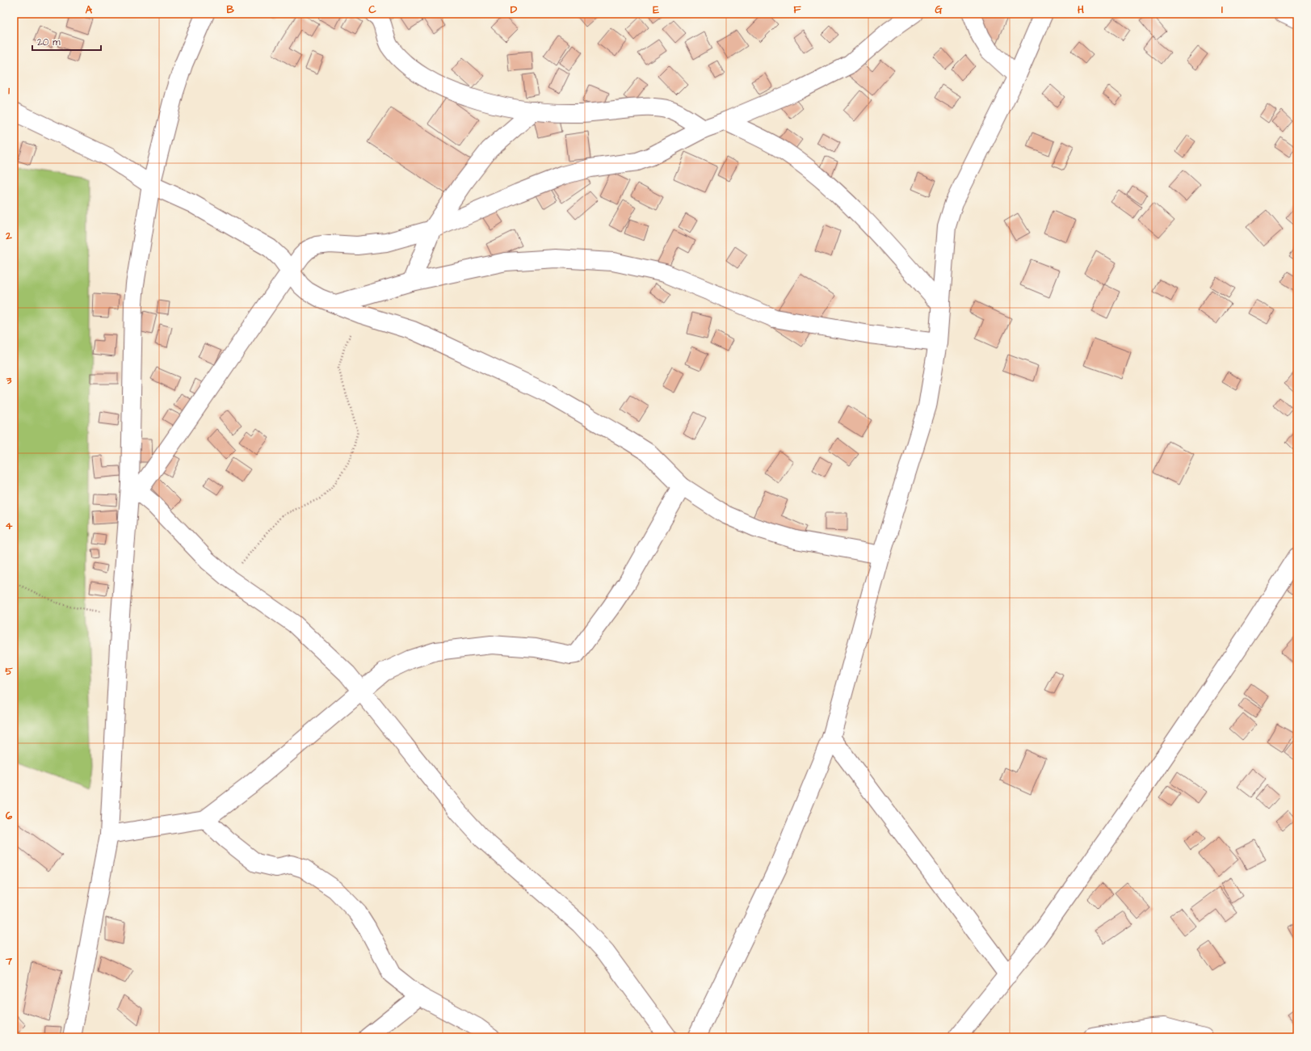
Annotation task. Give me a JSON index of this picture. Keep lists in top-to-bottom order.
{
  "scale_bar": "20 m",
  "grid": {
    "columns": [
      "A",
      "B",
      "C",
      "D",
      "E",
      "F",
      "G",
      "H",
      "I"
    ],
    "rows": [
      "1",
      "2",
      "3",
      "4",
      "5",
      "6",
      "7"
    ]
  }
}
